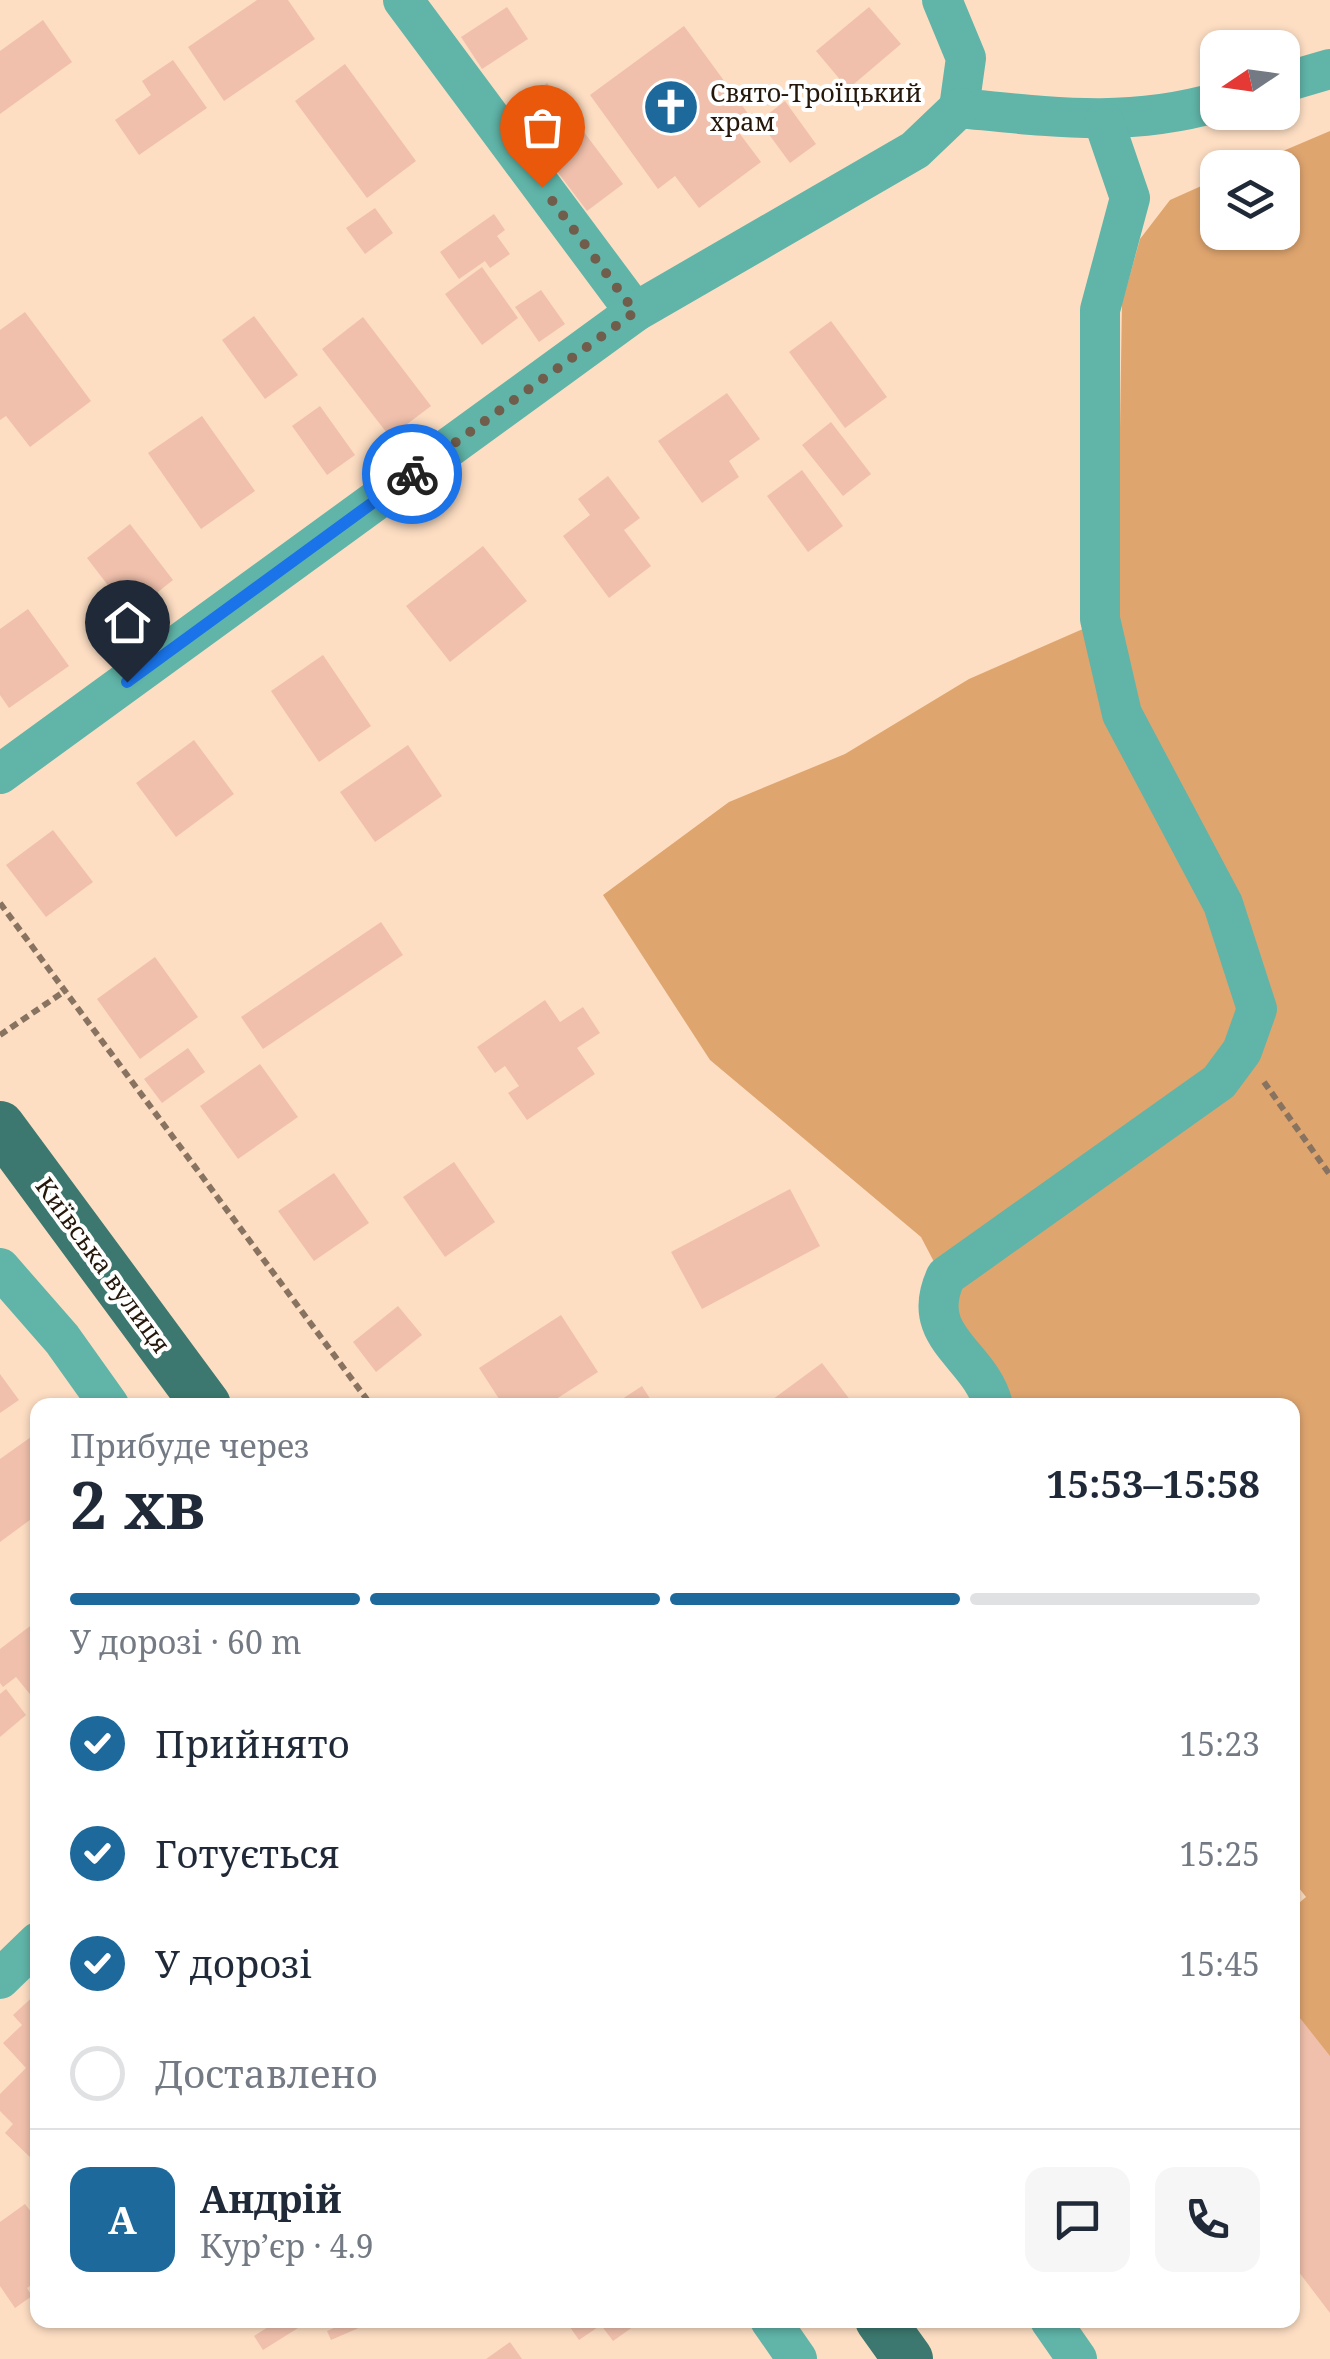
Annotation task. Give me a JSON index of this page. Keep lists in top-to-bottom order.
{
  "streets": {
    "main road": ["Київська вулиця"]
  },
  "places": {
    "church": ["Свято-Троїцький храм"]
  },
  "north": "left",
  "page": {
    "heading": ["2 хв", "Прибуде через", "15:53–15:58"],
    "panel": ["Андрій", "Кур’єр · 4.9"],
    "bar": "У дорозі · 60 m",
    "list": [
      ["Прийнято", "15:23"],
      ["Готується", "15:25"],
      ["У дорозі", "15:45"],
      "Доставлено"
    ],
    "round": "А"
  }
}
